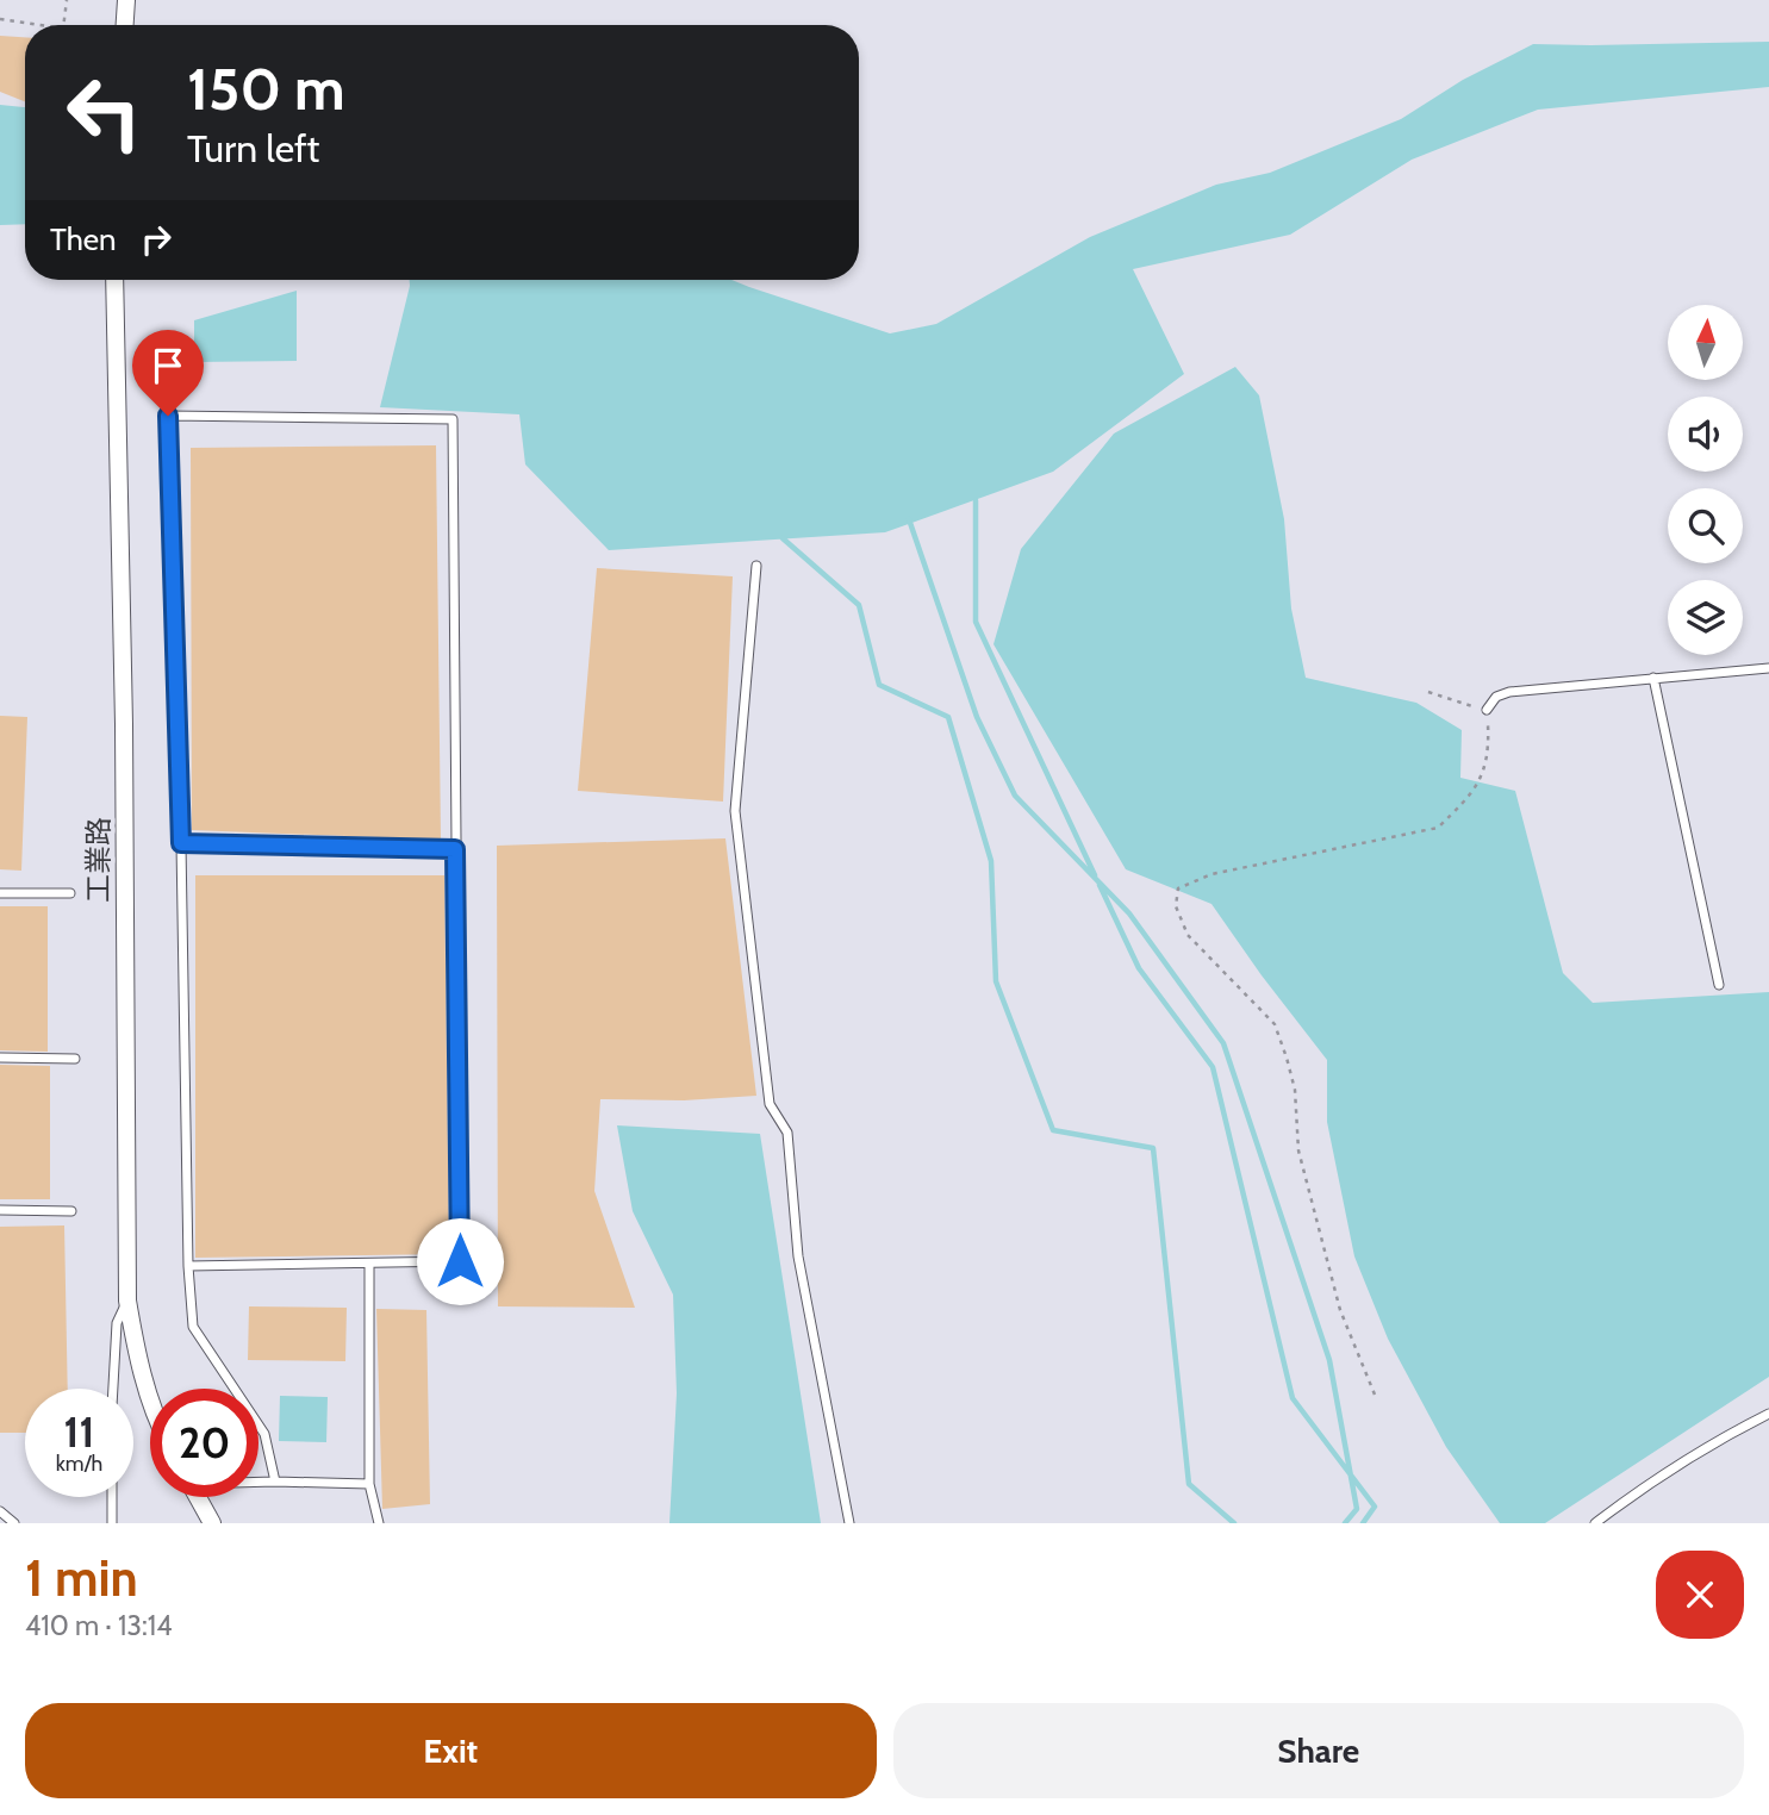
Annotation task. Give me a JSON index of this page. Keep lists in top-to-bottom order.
{
  "streets": {
    "street": ["工業路"]
  },
  "north": "top",
  "page": {
    "turn": ["150 m", "Turn left"],
    "then": "Then",
    "speed": "11 km/h",
    "limit": "20",
    "heading": ["1 min", "410 m · 13:14"],
    "buttons": ["Exit", "Share"]
  }
}
